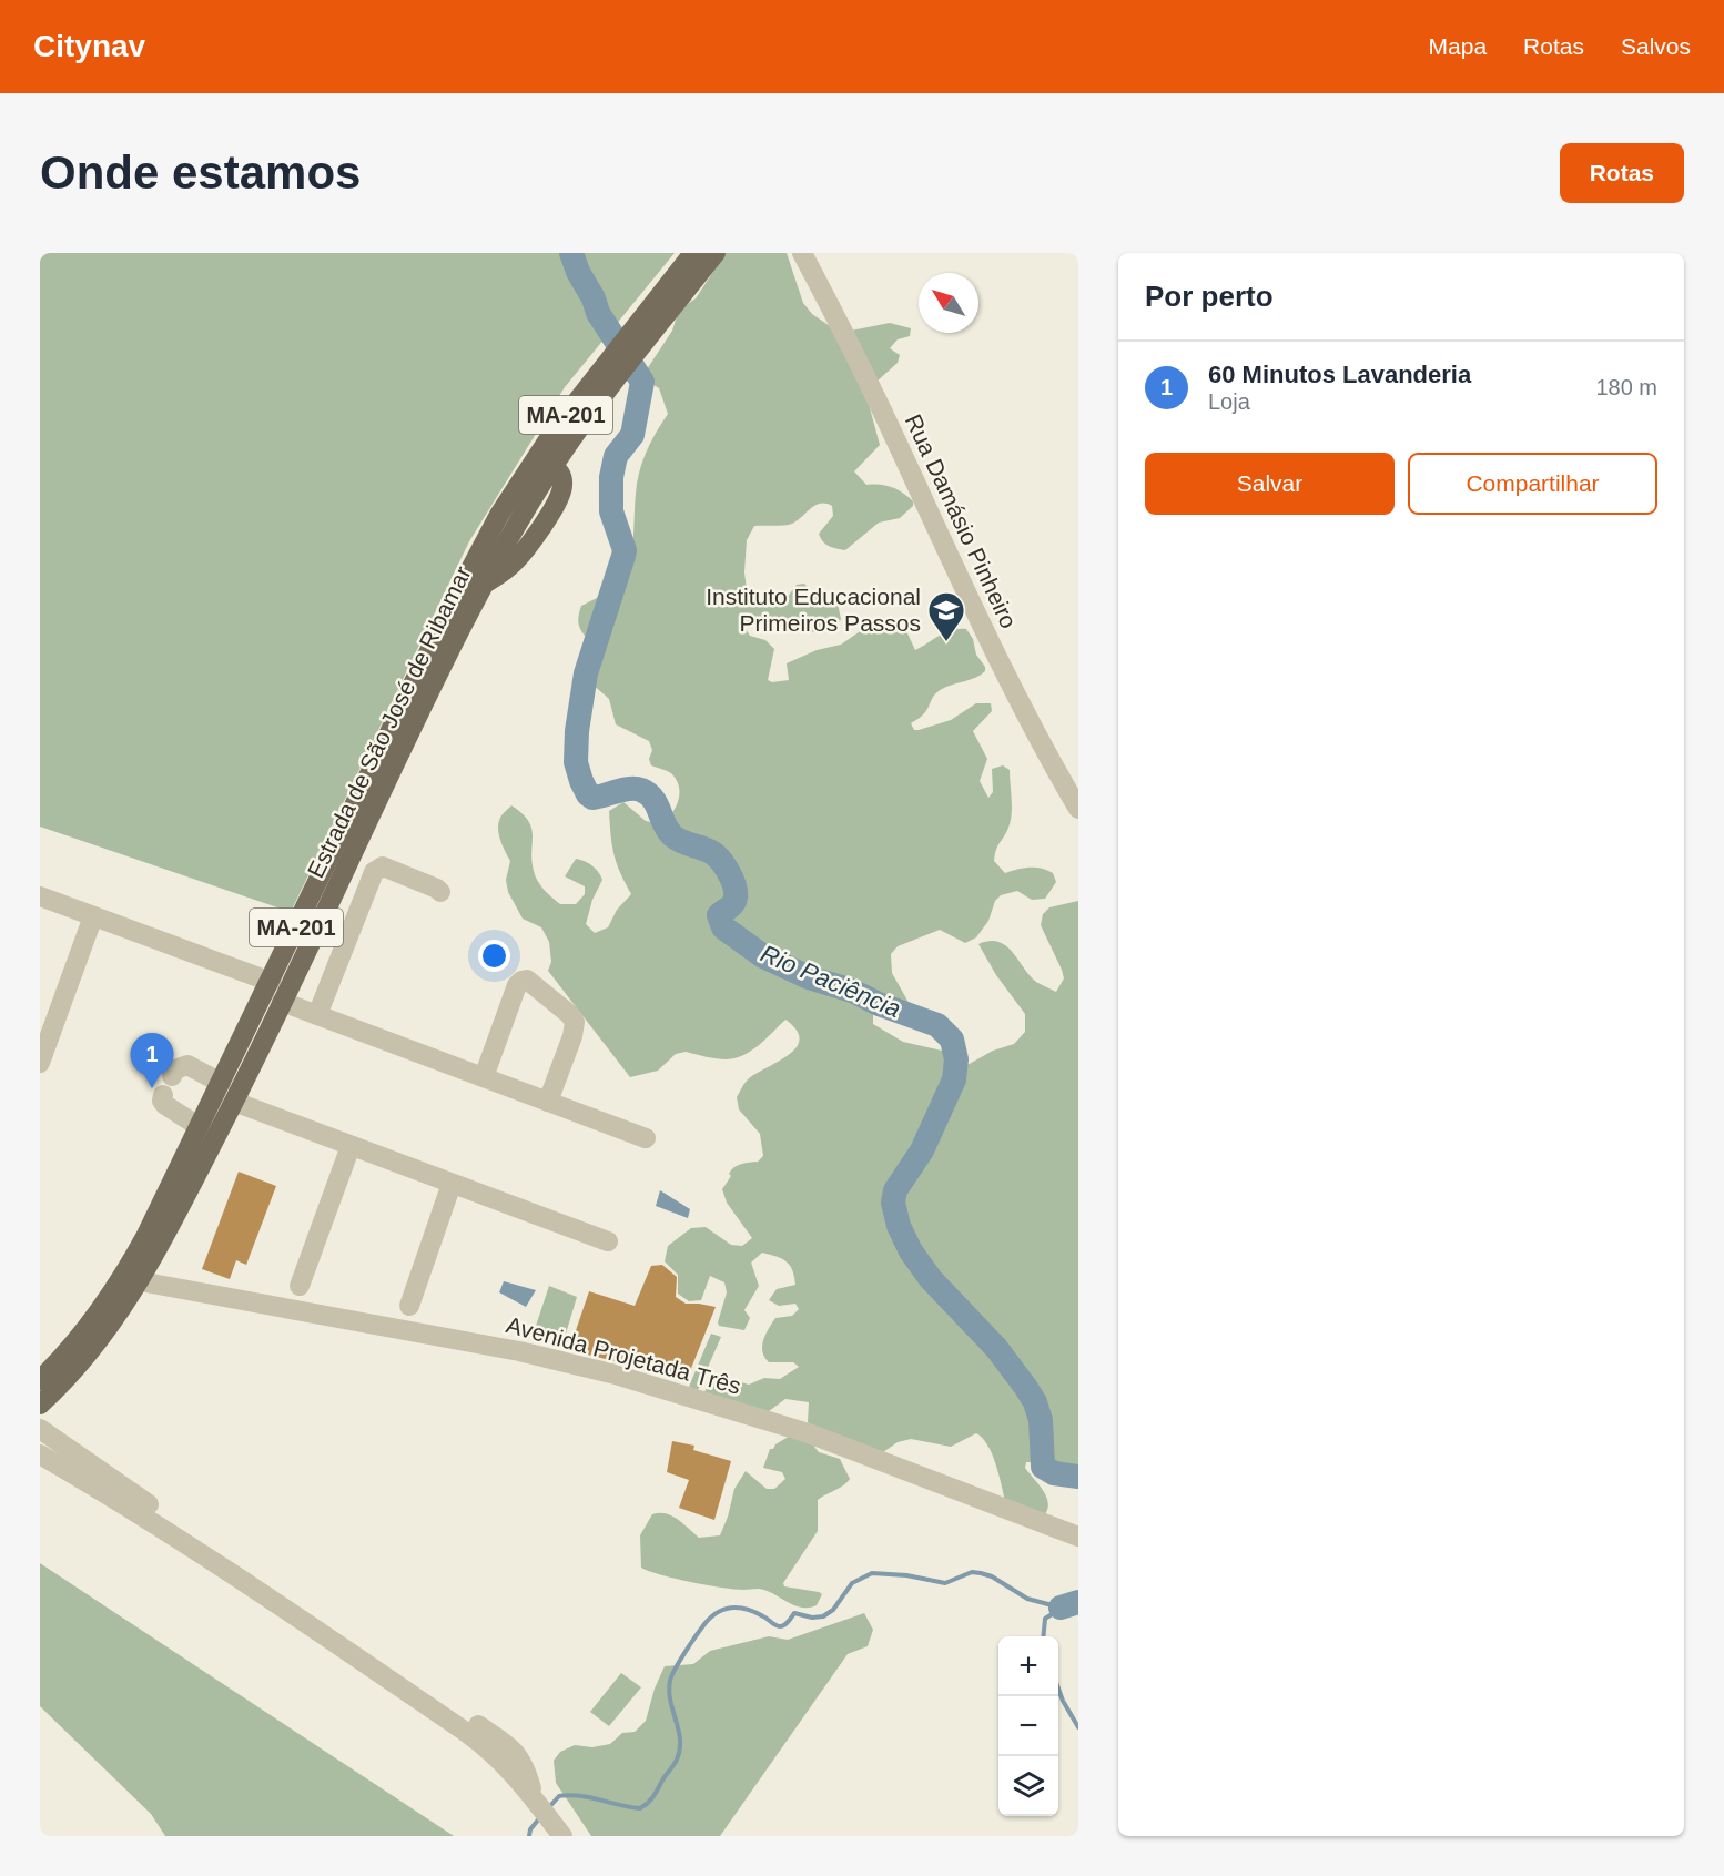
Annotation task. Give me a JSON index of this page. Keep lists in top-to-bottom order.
{
  "streets": {
    "main road": ["MA-201", "Estrada de São José de Ribamar"],
    "street": ["Rua Damásio Pinheiro", "Avenida Projetada Três"]
  },
  "crossings": [
    ["Estrada de São José de Ribamar", "Avenida Projetada Três"]
  ],
  "water": ["Rio Paciência"],
  "places": {
    "school or university": ["Instituto Educacional Primeiros Passos"]
  },
  "north": "top left",
  "page": {
    "header": "Citynav",
    "nav": ["Mapa", "Rotas", "Salvos"],
    "buttons": [
      "Rotas",
      ["Salvar", "Compartilhar"]
    ],
    "title": "Onde estamos",
    "heading": "Por perto",
    "list": [
      {
        "mark": "1",
        "name": "60 Minutos Lavanderia",
        "note": "Loja",
        "value": "180 m"
      }
    ],
    "pins": "1",
    "map_buttons": ["+", "−"]
  }
}
